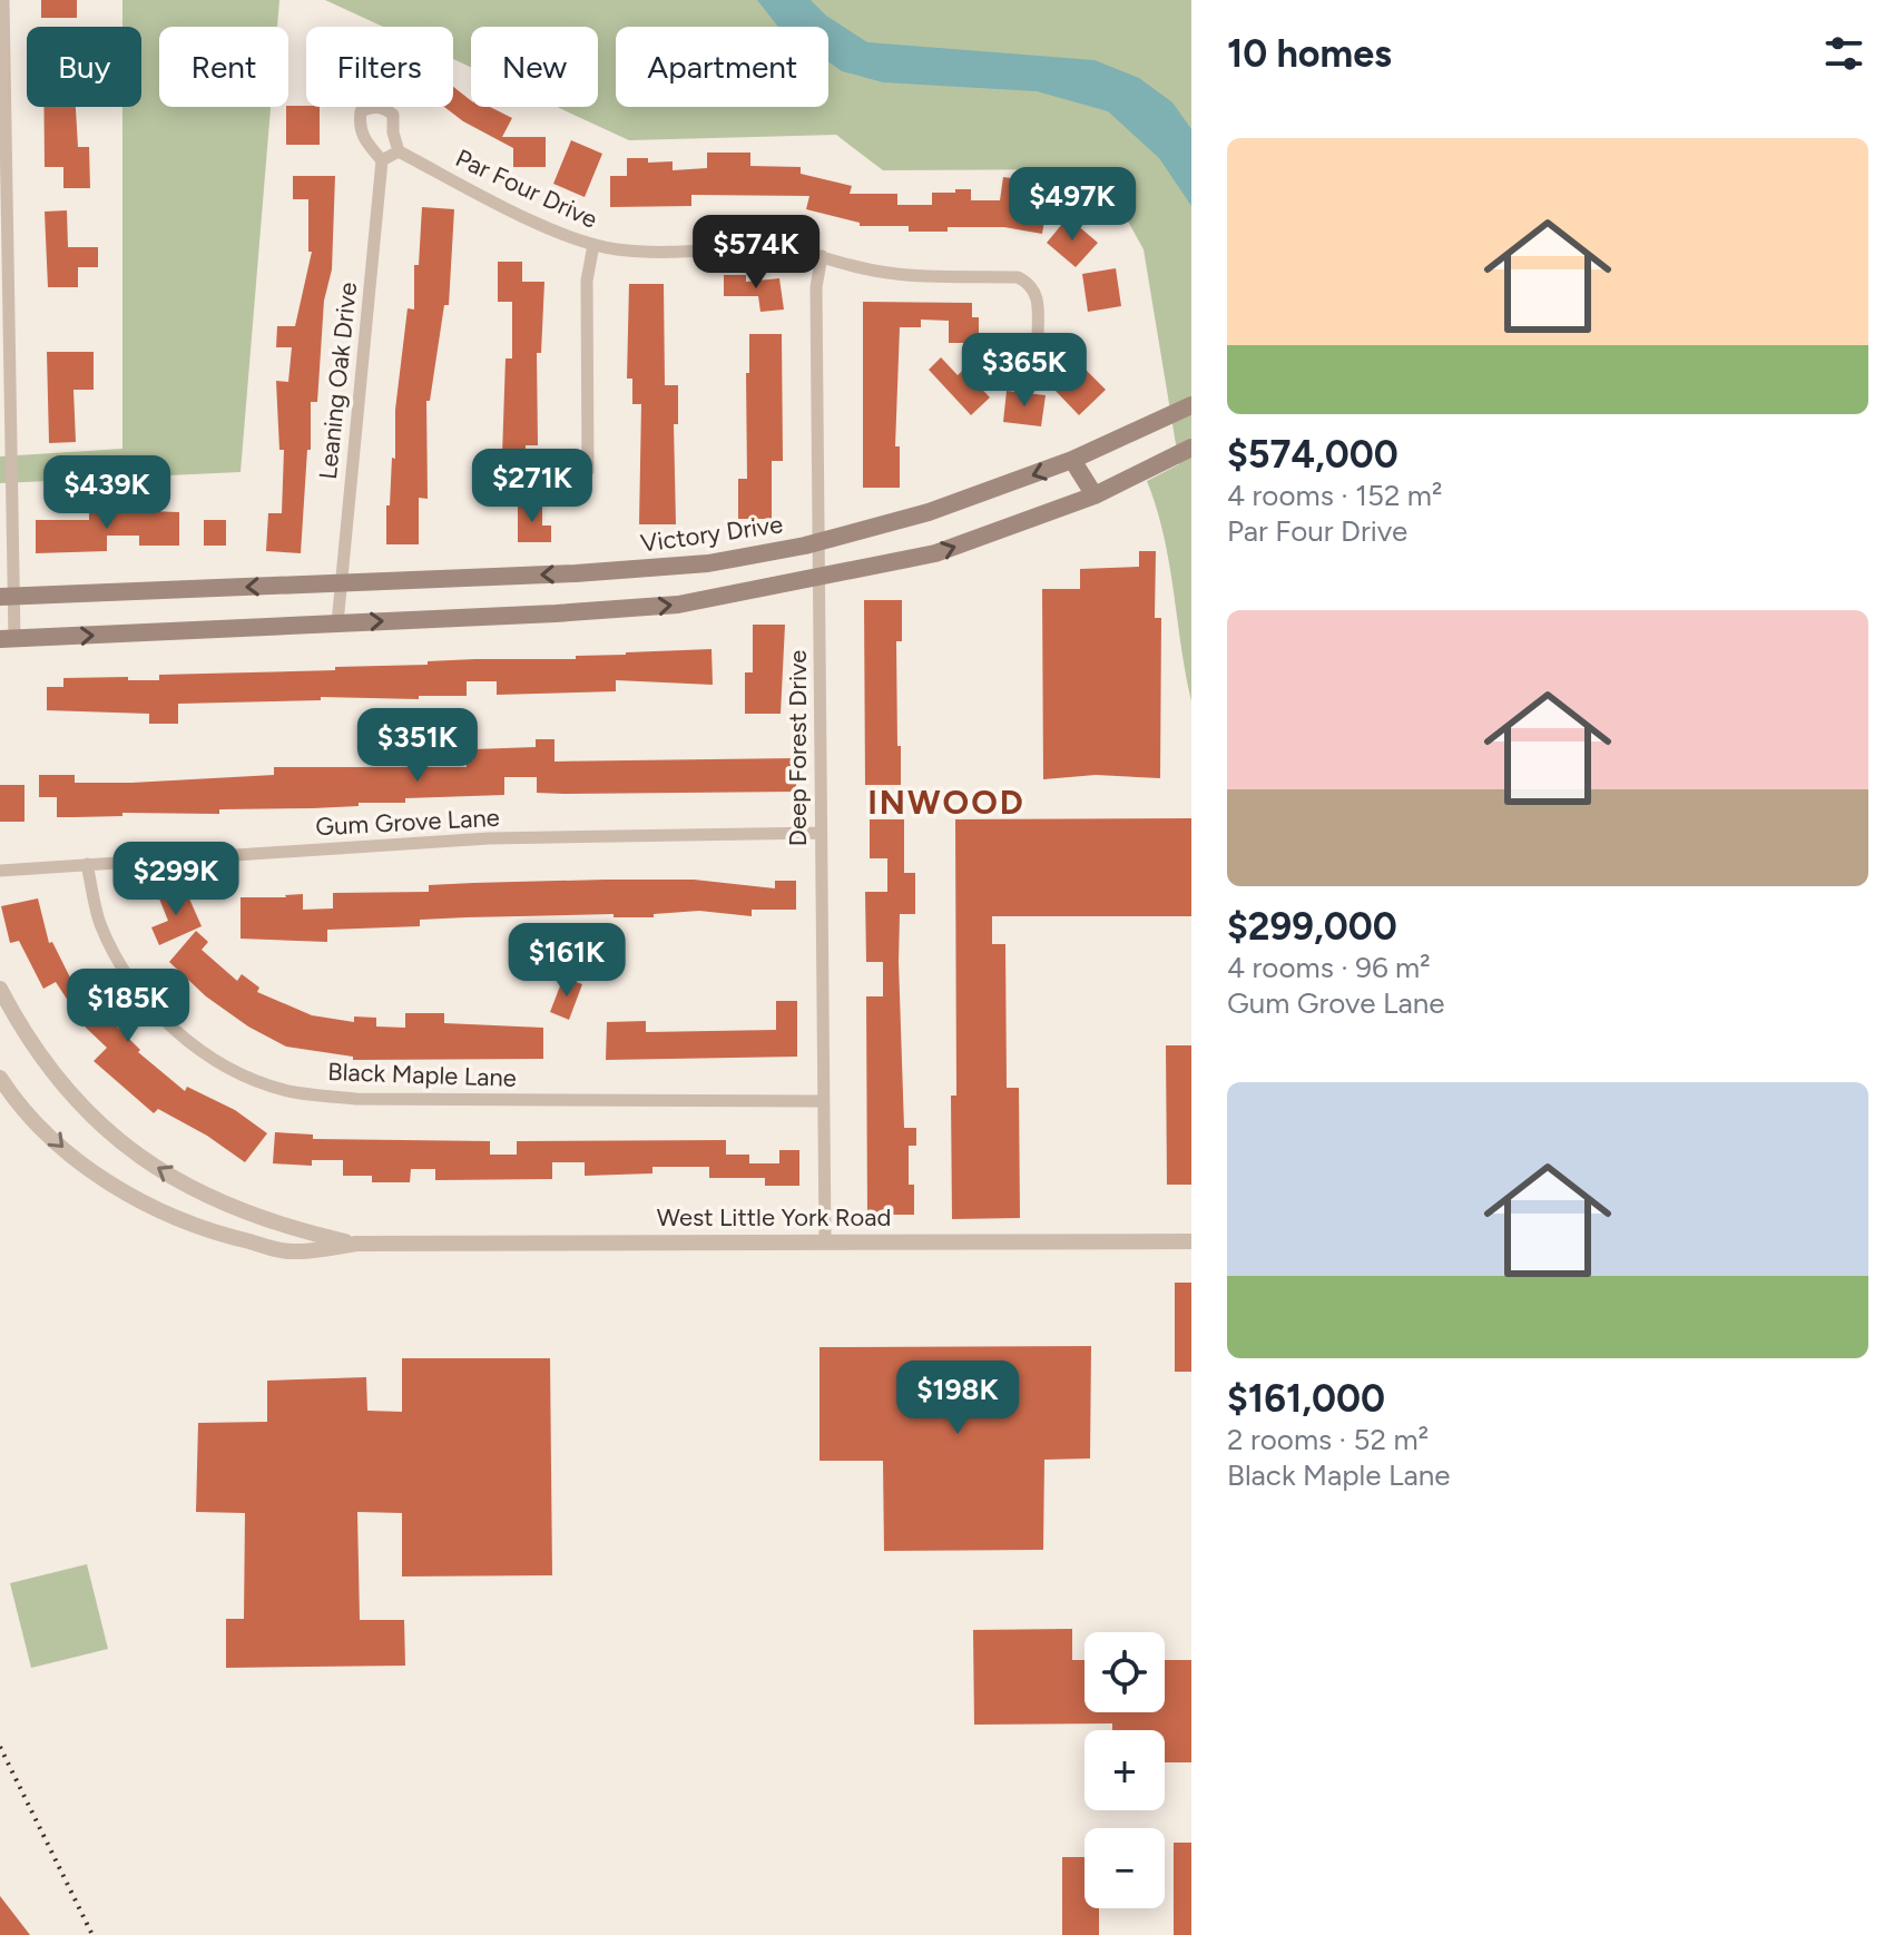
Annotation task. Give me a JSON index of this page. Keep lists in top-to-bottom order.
{
  "streets": {
    "main road": ["Victory Drive"],
    "street": [
      "Par Four Drive",
      "Leaning Oak Drive",
      "Deep Forest Drive",
      "Gum Grove Lane",
      "Black Maple Lane",
      "West Little York Road"
    ]
  },
  "crossings": [
    ["Par Four Drive", "Deep Forest Drive"],
    ["Leaning Oak Drive", "Victory Drive"],
    ["Victory Drive", "Deep Forest Drive"],
    ["Deep Forest Drive", "Gum Grove Lane"],
    ["Deep Forest Drive", "Black Maple Lane"],
    ["Deep Forest Drive", "West Little York Road"],
    ["Gum Grove Lane", "Black Maple Lane"]
  ],
  "districts": ["INWOOD"],
  "page": {
    "heading": "10 homes",
    "chip": [
      "Buy",
      "Rent",
      "Filters",
      "New",
      "Apartment"
    ],
    "list": [
      {
        "name": "$574,000",
        "note": "4 rooms · 152 m² · Par Four Drive"
      },
      {
        "name": "$299,000",
        "note": "4 rooms · 96 m² · Gum Grove Lane"
      },
      {
        "name": "$161,000",
        "note": "2 rooms · 52 m² · Black Maple Lane"
      }
    ],
    "price": [
      "$497K",
      "$574K",
      "$365K",
      "$271K",
      "$439K",
      "$351K",
      "$299K",
      "$161K",
      "$185K",
      "$198K"
    ],
    "map_buttons": ["+", "−"]
  }
}
